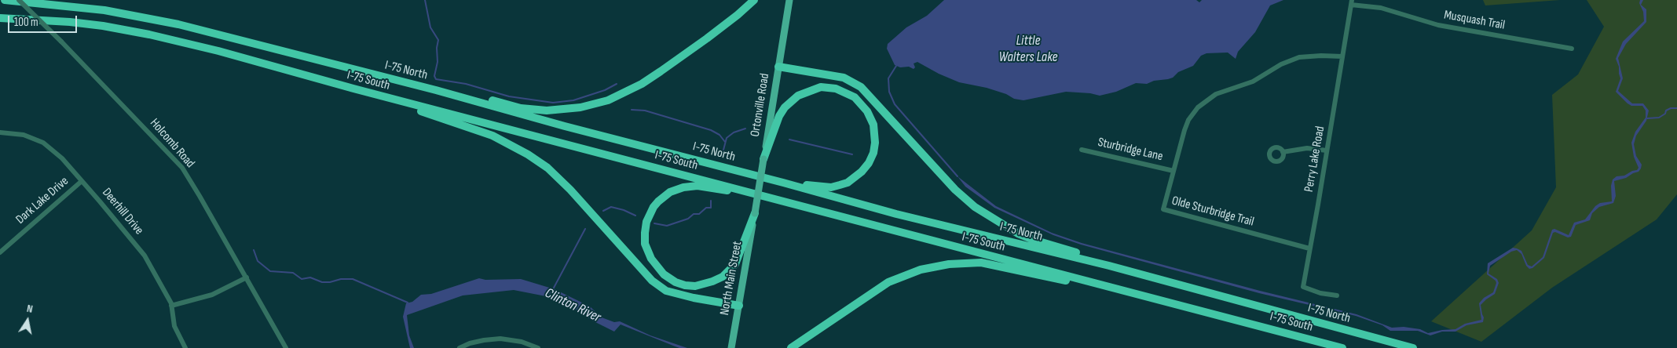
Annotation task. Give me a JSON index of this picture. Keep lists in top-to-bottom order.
{
  "streets": {
    "highway": ["I-75 North", "I-75 South"],
    "main road": ["Ortonville Road", "North Main Street"],
    "street": [
      "Musquash Trail",
      "Holcomb Road",
      "Sturbridge Lane",
      "Perry Lake Road",
      "Dark Lake Drive",
      "Deerhill Drive",
      "Olde Sturbridge Trail"
    ]
  },
  "crossings": [
    ["Musquash Trail", "Perry Lake Road"],
    ["Ortonville Road", "North Main Street"],
    ["Sturbridge Lane", "Olde Sturbridge Trail"],
    ["Perry Lake Road", "Olde Sturbridge Trail"],
    ["Dark Lake Drive", "Deerhill Drive"]
  ],
  "water": ["Little Walters Lake", "Clinton River"],
  "scale_bar": "100 m",
  "north": "top"
}
